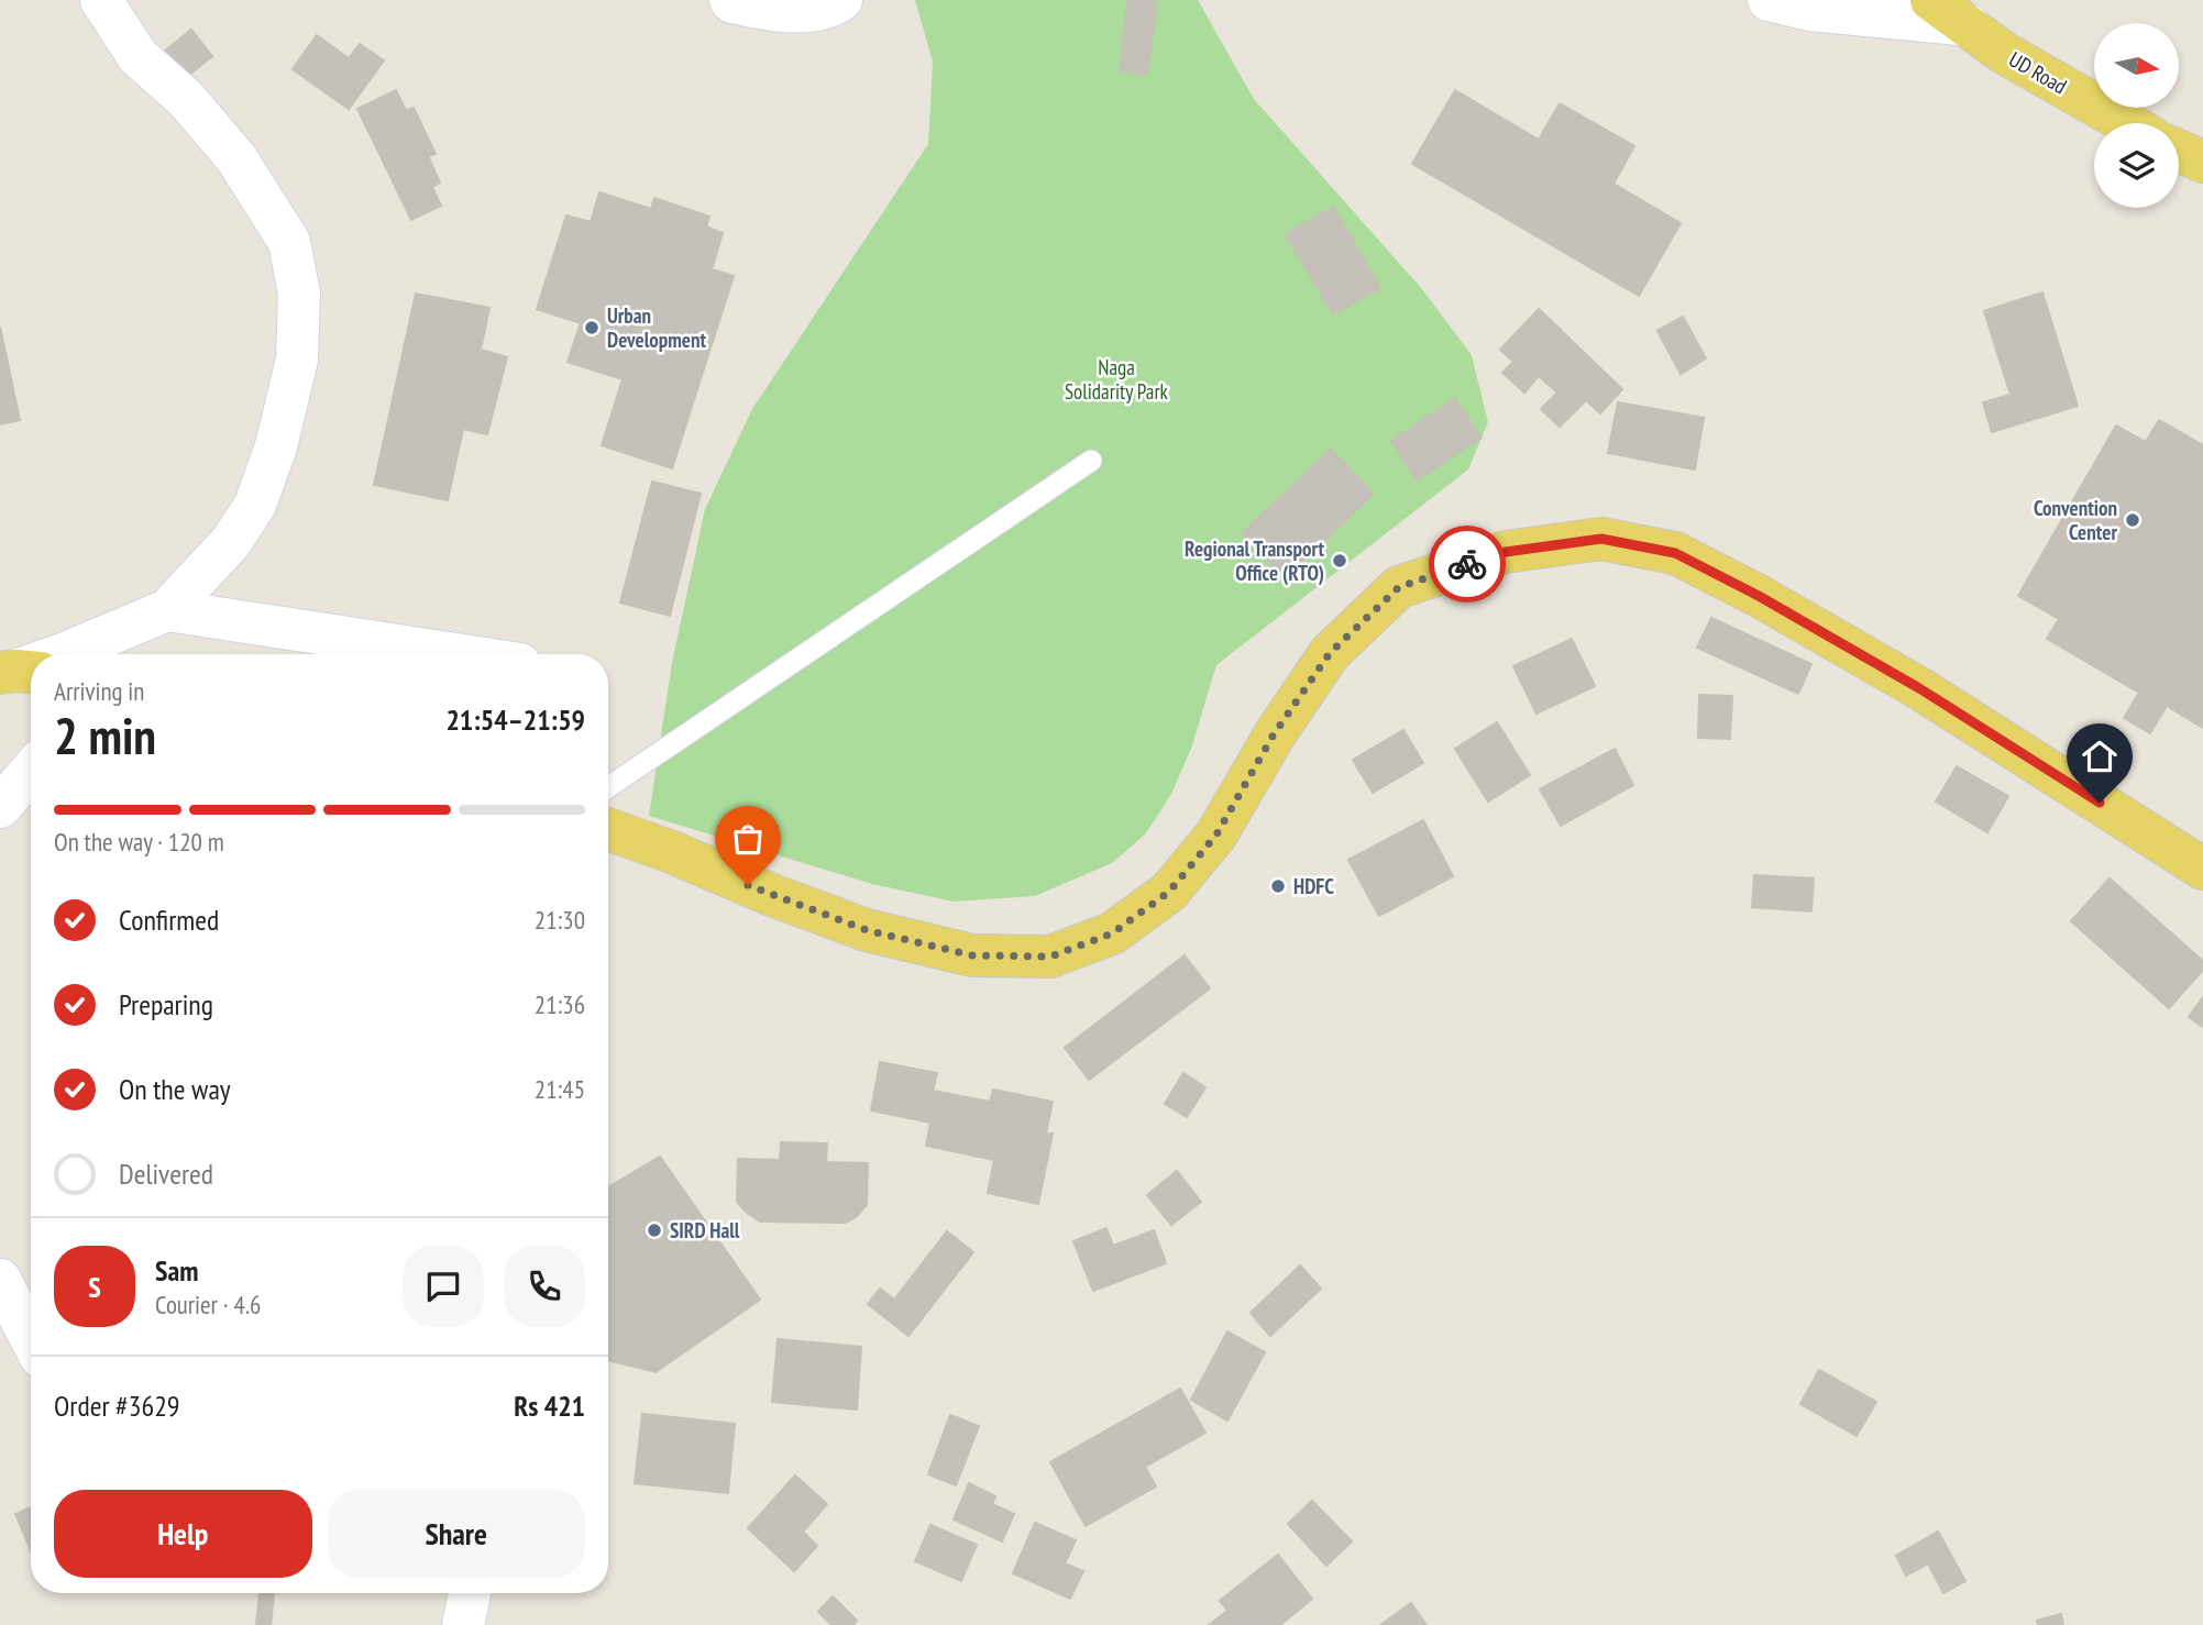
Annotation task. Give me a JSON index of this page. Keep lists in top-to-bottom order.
{
  "streets": {
    "main road": ["UD Road"]
  },
  "parks": ["Naga Solidarity Park"],
  "places": [
    "Urban Development",
    "Convention Center",
    "Regional Transport Office (RTO)",
    "HDFC",
    "SIRD Hall"
  ],
  "north": "right",
  "page": {
    "heading": ["2 min", "Arriving in", "21:54–21:59"],
    "panel": [
      "Sam",
      "Courier · 4.6",
      "Order #3629",
      "Rs 421"
    ],
    "bar": "On the way · 120 m",
    "list": [
      ["Confirmed", "21:30"],
      ["Preparing", "21:36"],
      ["On the way", "21:45"],
      "Delivered"
    ],
    "round": "S",
    "buttons": ["Help", "Share"]
  }
}
